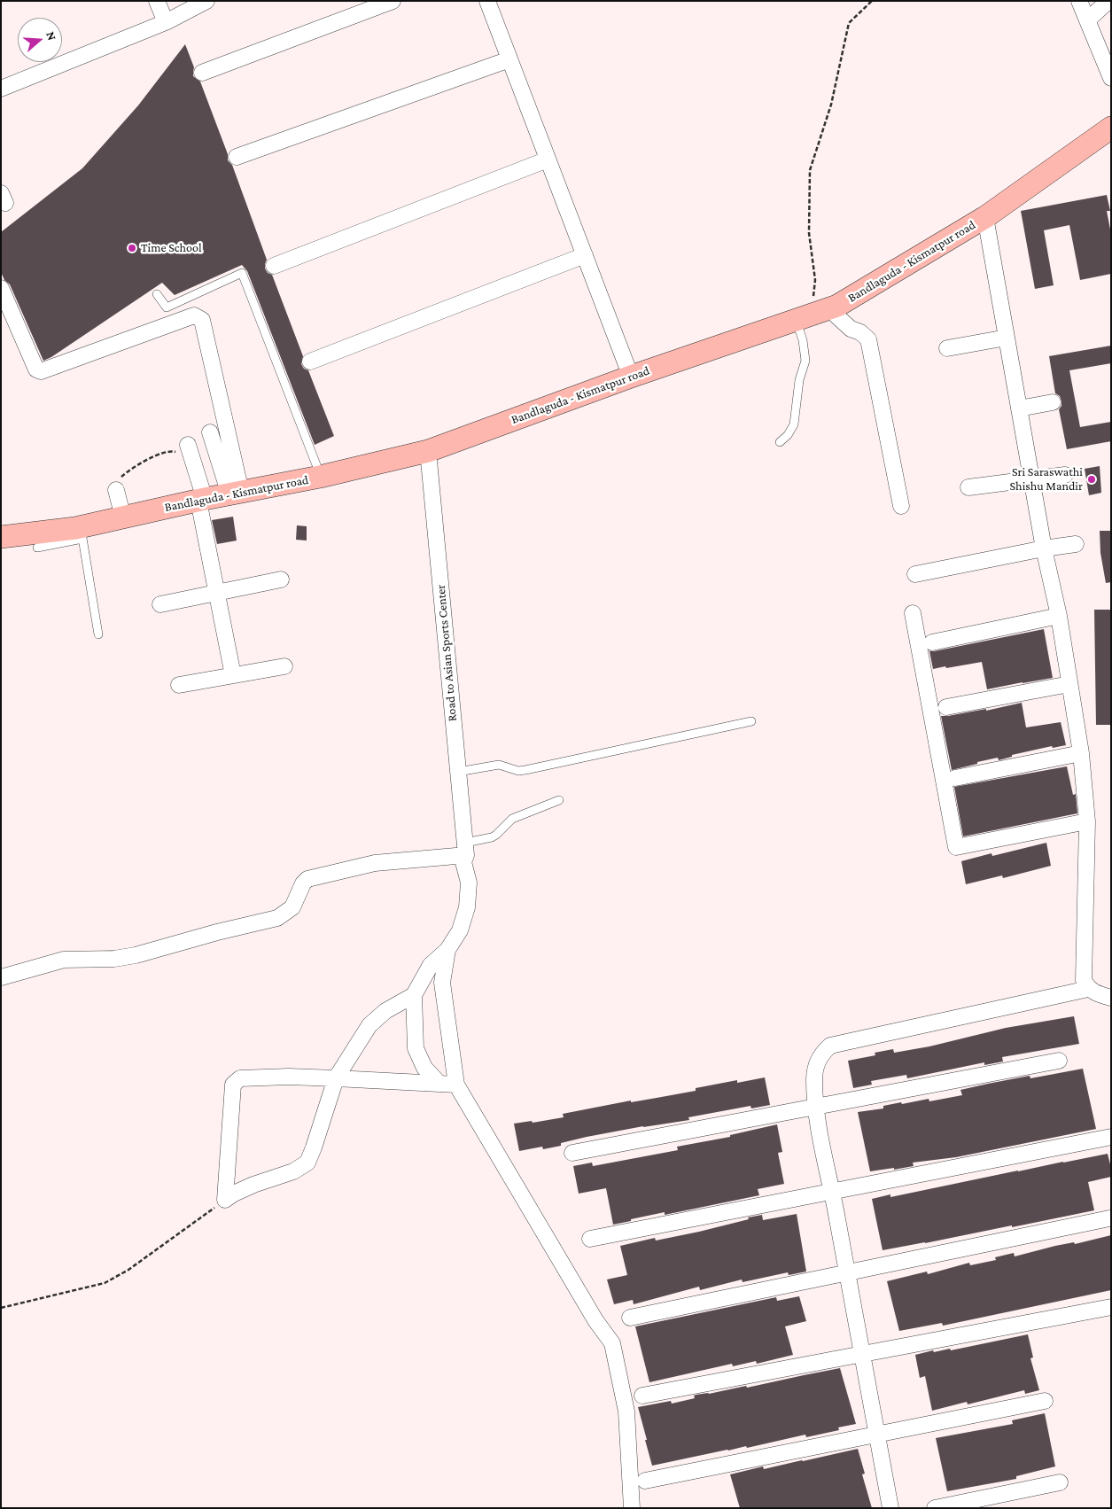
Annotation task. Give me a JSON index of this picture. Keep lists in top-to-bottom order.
{
  "streets": {
    "street": ["Bandlaguda - Kismatpur road", "Road to Asian Sports Center"]
  },
  "crossings": [
    ["Bandlaguda - Kismatpur road", "Road to Asian Sports Center"]
  ],
  "places": ["Time School", "Sri Saraswathi Shishu Mandir"],
  "north": "right"
}
